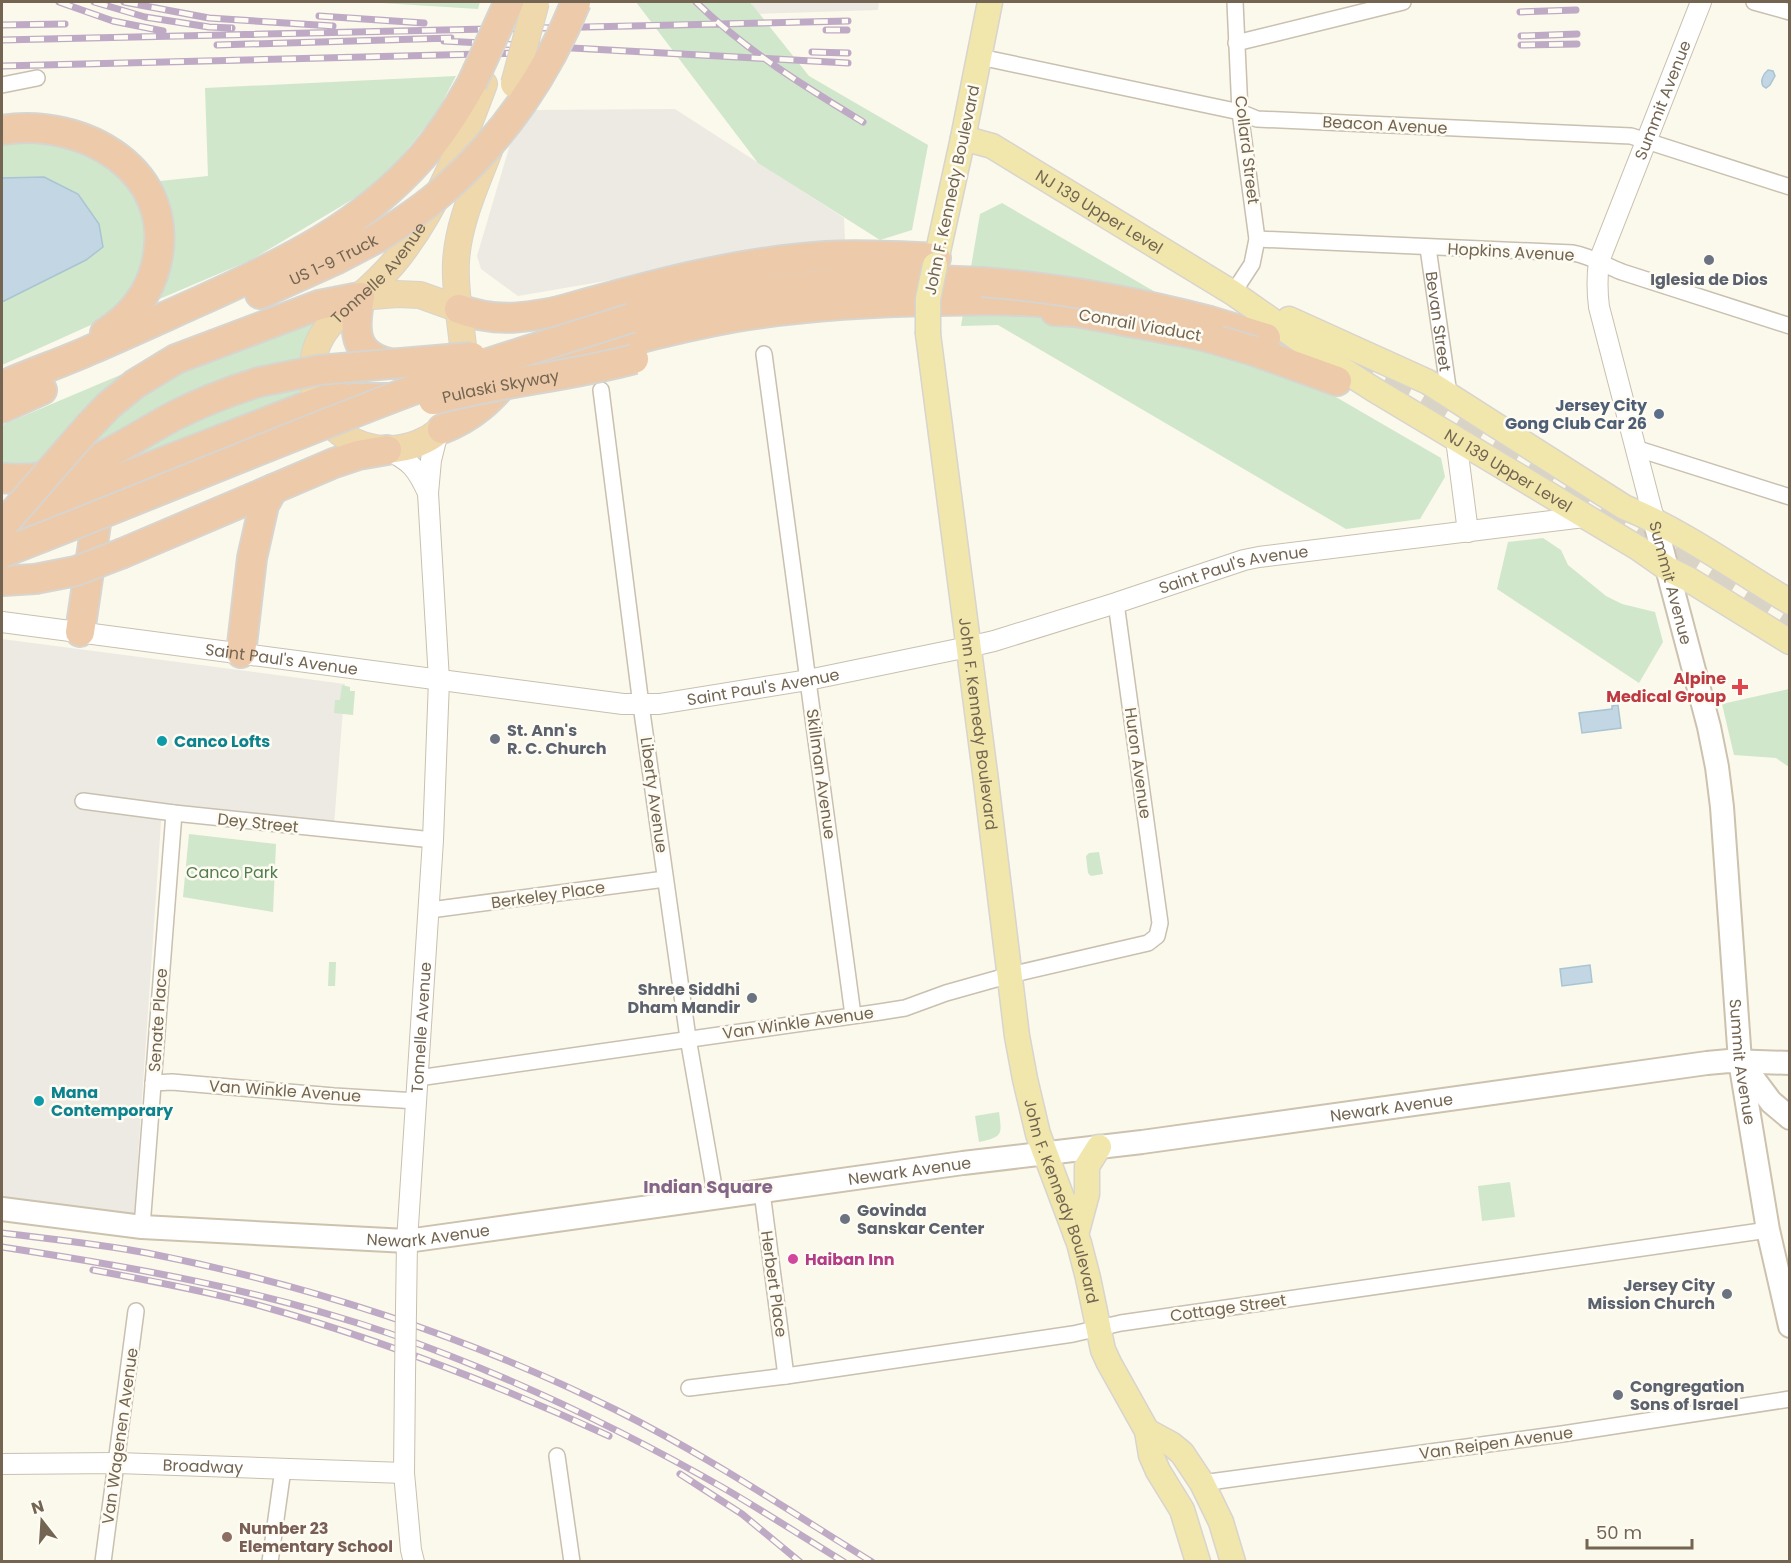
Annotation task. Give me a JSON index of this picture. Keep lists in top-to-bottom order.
{
  "streets": {
    "highway": [
      "US 1-9 Truck",
      "Tonnelle Avenue",
      "Conrail Viaduct",
      "Pulaski Skyway"
    ],
    "main road": [
      "Summit Avenue",
      "John F. Kennedy Boulevard",
      "NJ 139 Upper Level",
      "Newark Avenue"
    ],
    "street": [
      "Beacon Avenue",
      "Collard Street",
      "Hopkins Avenue",
      "Bevan Street",
      "Saint Paul's Avenue",
      "Huron Avenue",
      "Skillman Avenue",
      "Liberty Avenue",
      "Dey Street",
      "Berkeley Place",
      "Senate Place",
      "Van Winkle Avenue",
      "Herbert Place",
      "Cottage Street",
      "Van Wagenen Avenue",
      "Van Reipen Avenue",
      "Broadway"
    ]
  },
  "crossings": [
    ["Summit Avenue", "Beacon Avenue"],
    ["Summit Avenue", "NJ 139 Upper Level"],
    ["Summit Avenue", "Hopkins Avenue"],
    ["Summit Avenue", "Newark Avenue"],
    ["Summit Avenue", "Cottage Street"],
    ["Beacon Avenue", "Collard Street"],
    ["Beacon Avenue", "John F. Kennedy Boulevard"],
    ["Collard Street", "NJ 139 Upper Level"],
    ["Collard Street", "Hopkins Avenue"],
    ["John F. Kennedy Boulevard", "NJ 139 Upper Level"],
    ["John F. Kennedy Boulevard", "Saint Paul's Avenue"],
    ["John F. Kennedy Boulevard", "Van Winkle Avenue"],
    ["John F. Kennedy Boulevard", "Newark Avenue"],
    ["John F. Kennedy Boulevard", "Cottage Street"],
    ["John F. Kennedy Boulevard", "Van Reipen Avenue"],
    ["NJ 139 Upper Level", "Bevan Street"],
    ["NJ 139 Upper Level", "Saint Paul's Avenue"],
    ["Hopkins Avenue", "Bevan Street"],
    ["Tonnelle Avenue", "Saint Paul's Avenue"],
    ["Tonnelle Avenue", "Dey Street"],
    ["Tonnelle Avenue", "Berkeley Place"],
    ["Tonnelle Avenue", "Van Winkle Avenue"],
    ["Tonnelle Avenue", "Newark Avenue"],
    ["Tonnelle Avenue", "Broadway"],
    ["Conrail Viaduct", "Pulaski Skyway"],
    ["Saint Paul's Avenue", "Huron Avenue"],
    ["Saint Paul's Avenue", "Skillman Avenue"],
    ["Saint Paul's Avenue", "Liberty Avenue"],
    ["Huron Avenue", "Van Winkle Avenue"],
    ["Skillman Avenue", "Van Winkle Avenue"],
    ["Liberty Avenue", "Berkeley Place"],
    ["Liberty Avenue", "Van Winkle Avenue"],
    ["Liberty Avenue", "Newark Avenue"],
    ["Dey Street", "Senate Place"],
    ["Senate Place", "Van Winkle Avenue"],
    ["Senate Place", "Newark Avenue"],
    ["Newark Avenue", "Herbert Place"],
    ["Herbert Place", "Cottage Street"],
    ["Van Wagenen Avenue", "Broadway"]
  ],
  "districts": ["Indian Square"],
  "parks": ["Canco Park"],
  "places": {
    "other": [
      "Iglesia de Dios",
      "Jersey City Gong Club Car 26",
      "St. Ann's R. C. Church",
      "Canco Lofts",
      "Shree Siddhi Dham Mandir",
      "Mana Contemporary",
      "Govinda Sanskar Center",
      "Haiban Inn",
      "Jersey City Mission Church",
      "Congregation Sons of Israel",
      "Number 23 Elementary School"
    ],
    "health": ["Alpine Medical Group"]
  },
  "scale_bar": "50 m",
  "north": "top"
}
